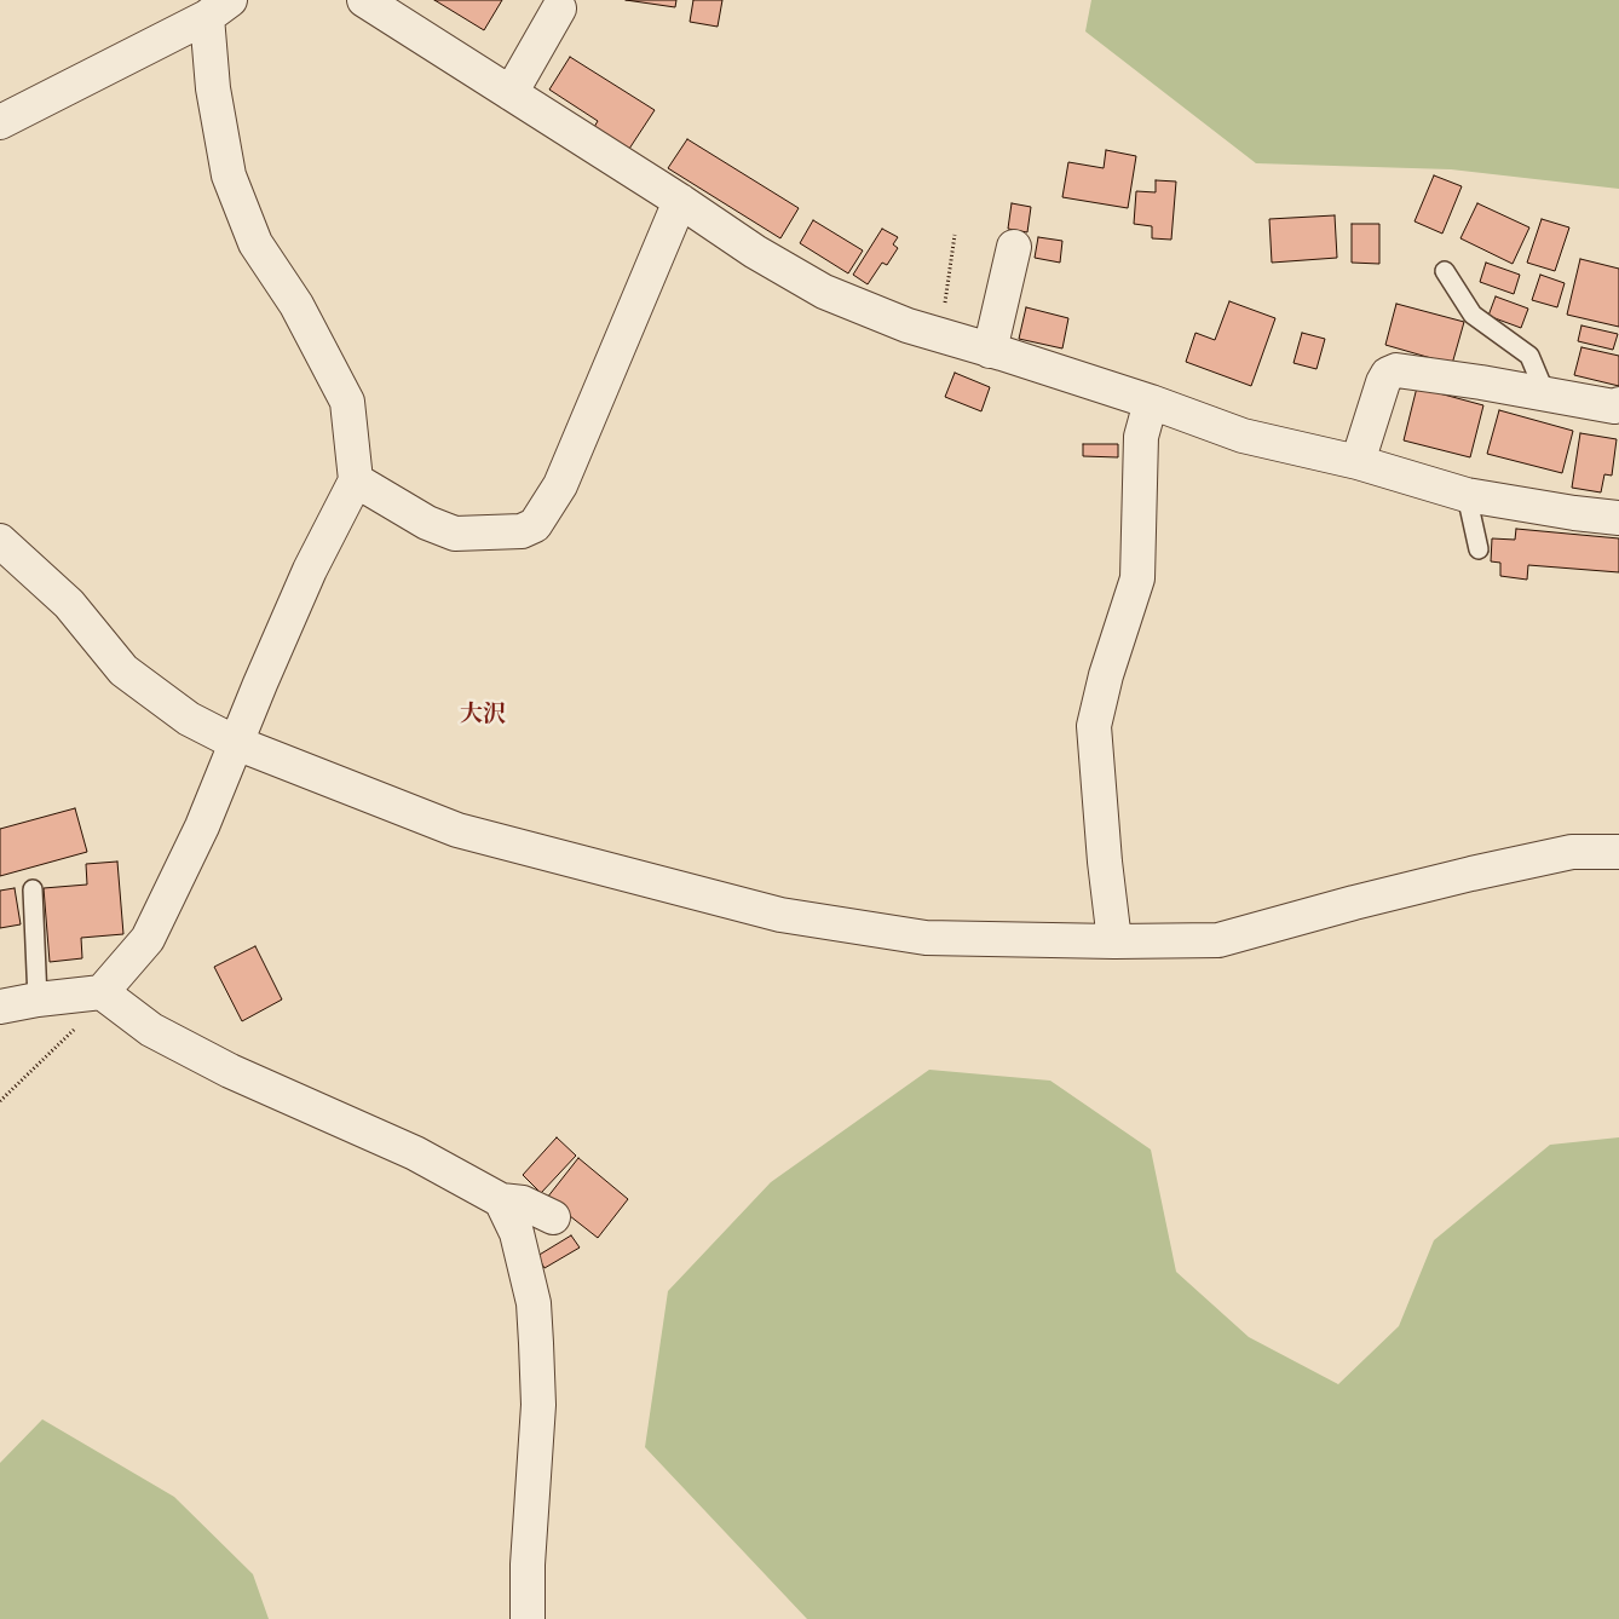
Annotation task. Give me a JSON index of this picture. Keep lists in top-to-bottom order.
{
  "districts": ["大沢"]
}
